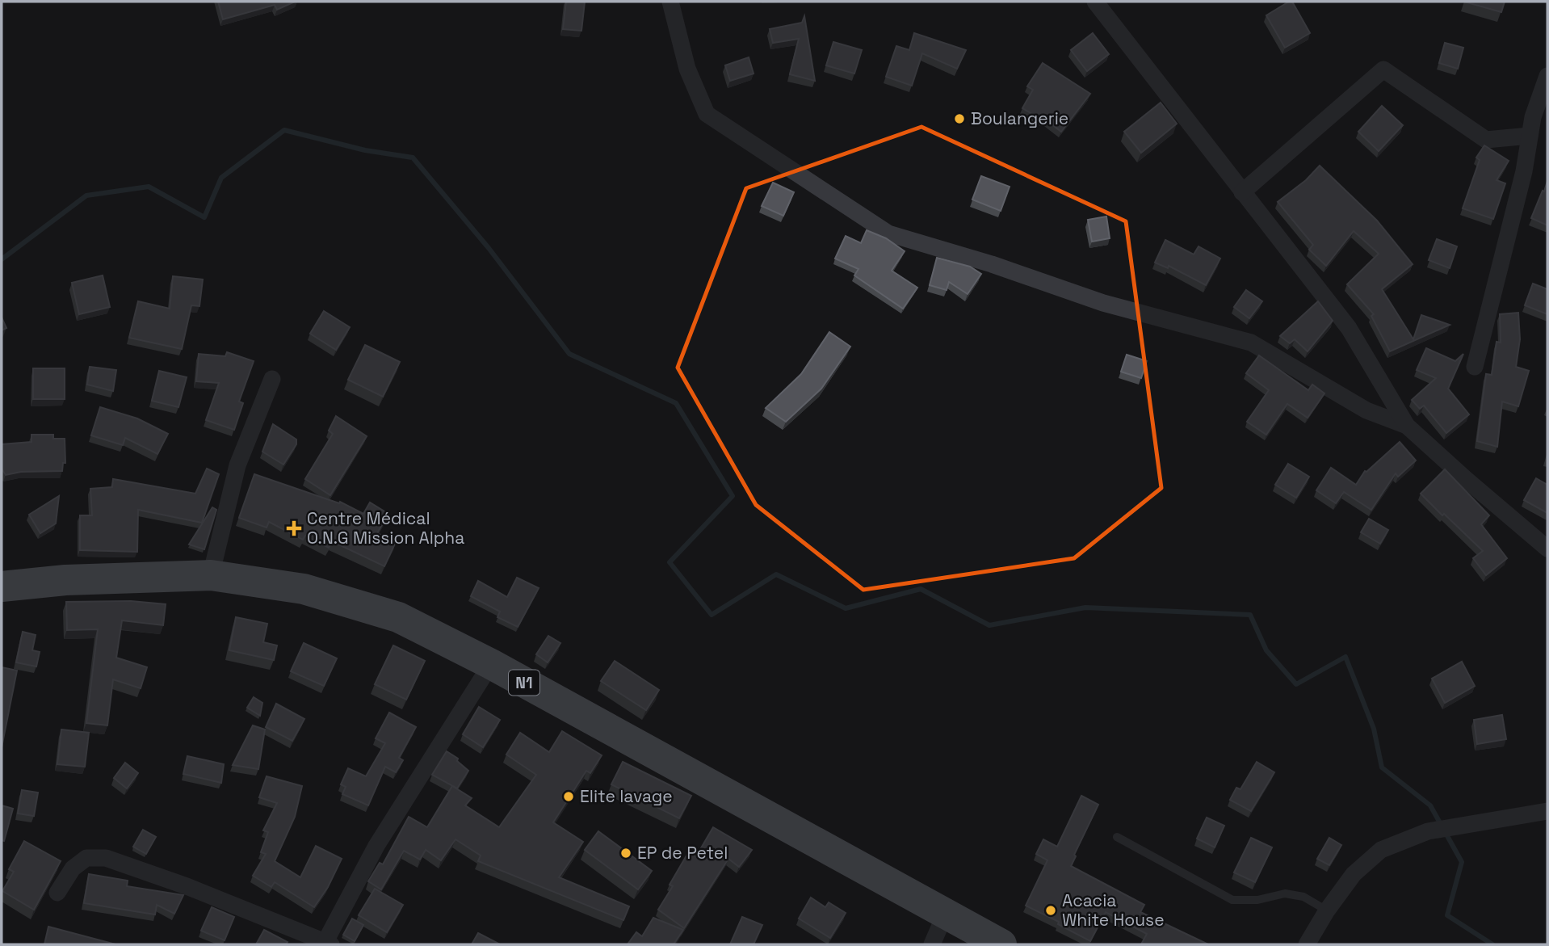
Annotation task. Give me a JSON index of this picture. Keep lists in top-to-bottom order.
{
  "streets": {
    "highway": ["N1"]
  },
  "places": {
    "other": [
      "Boulangerie",
      "Elite lavage",
      "EP de Petel",
      "Acacia White House"
    ],
    "health": ["Centre Médical O.N.G Mission Alpha"]
  }
}
